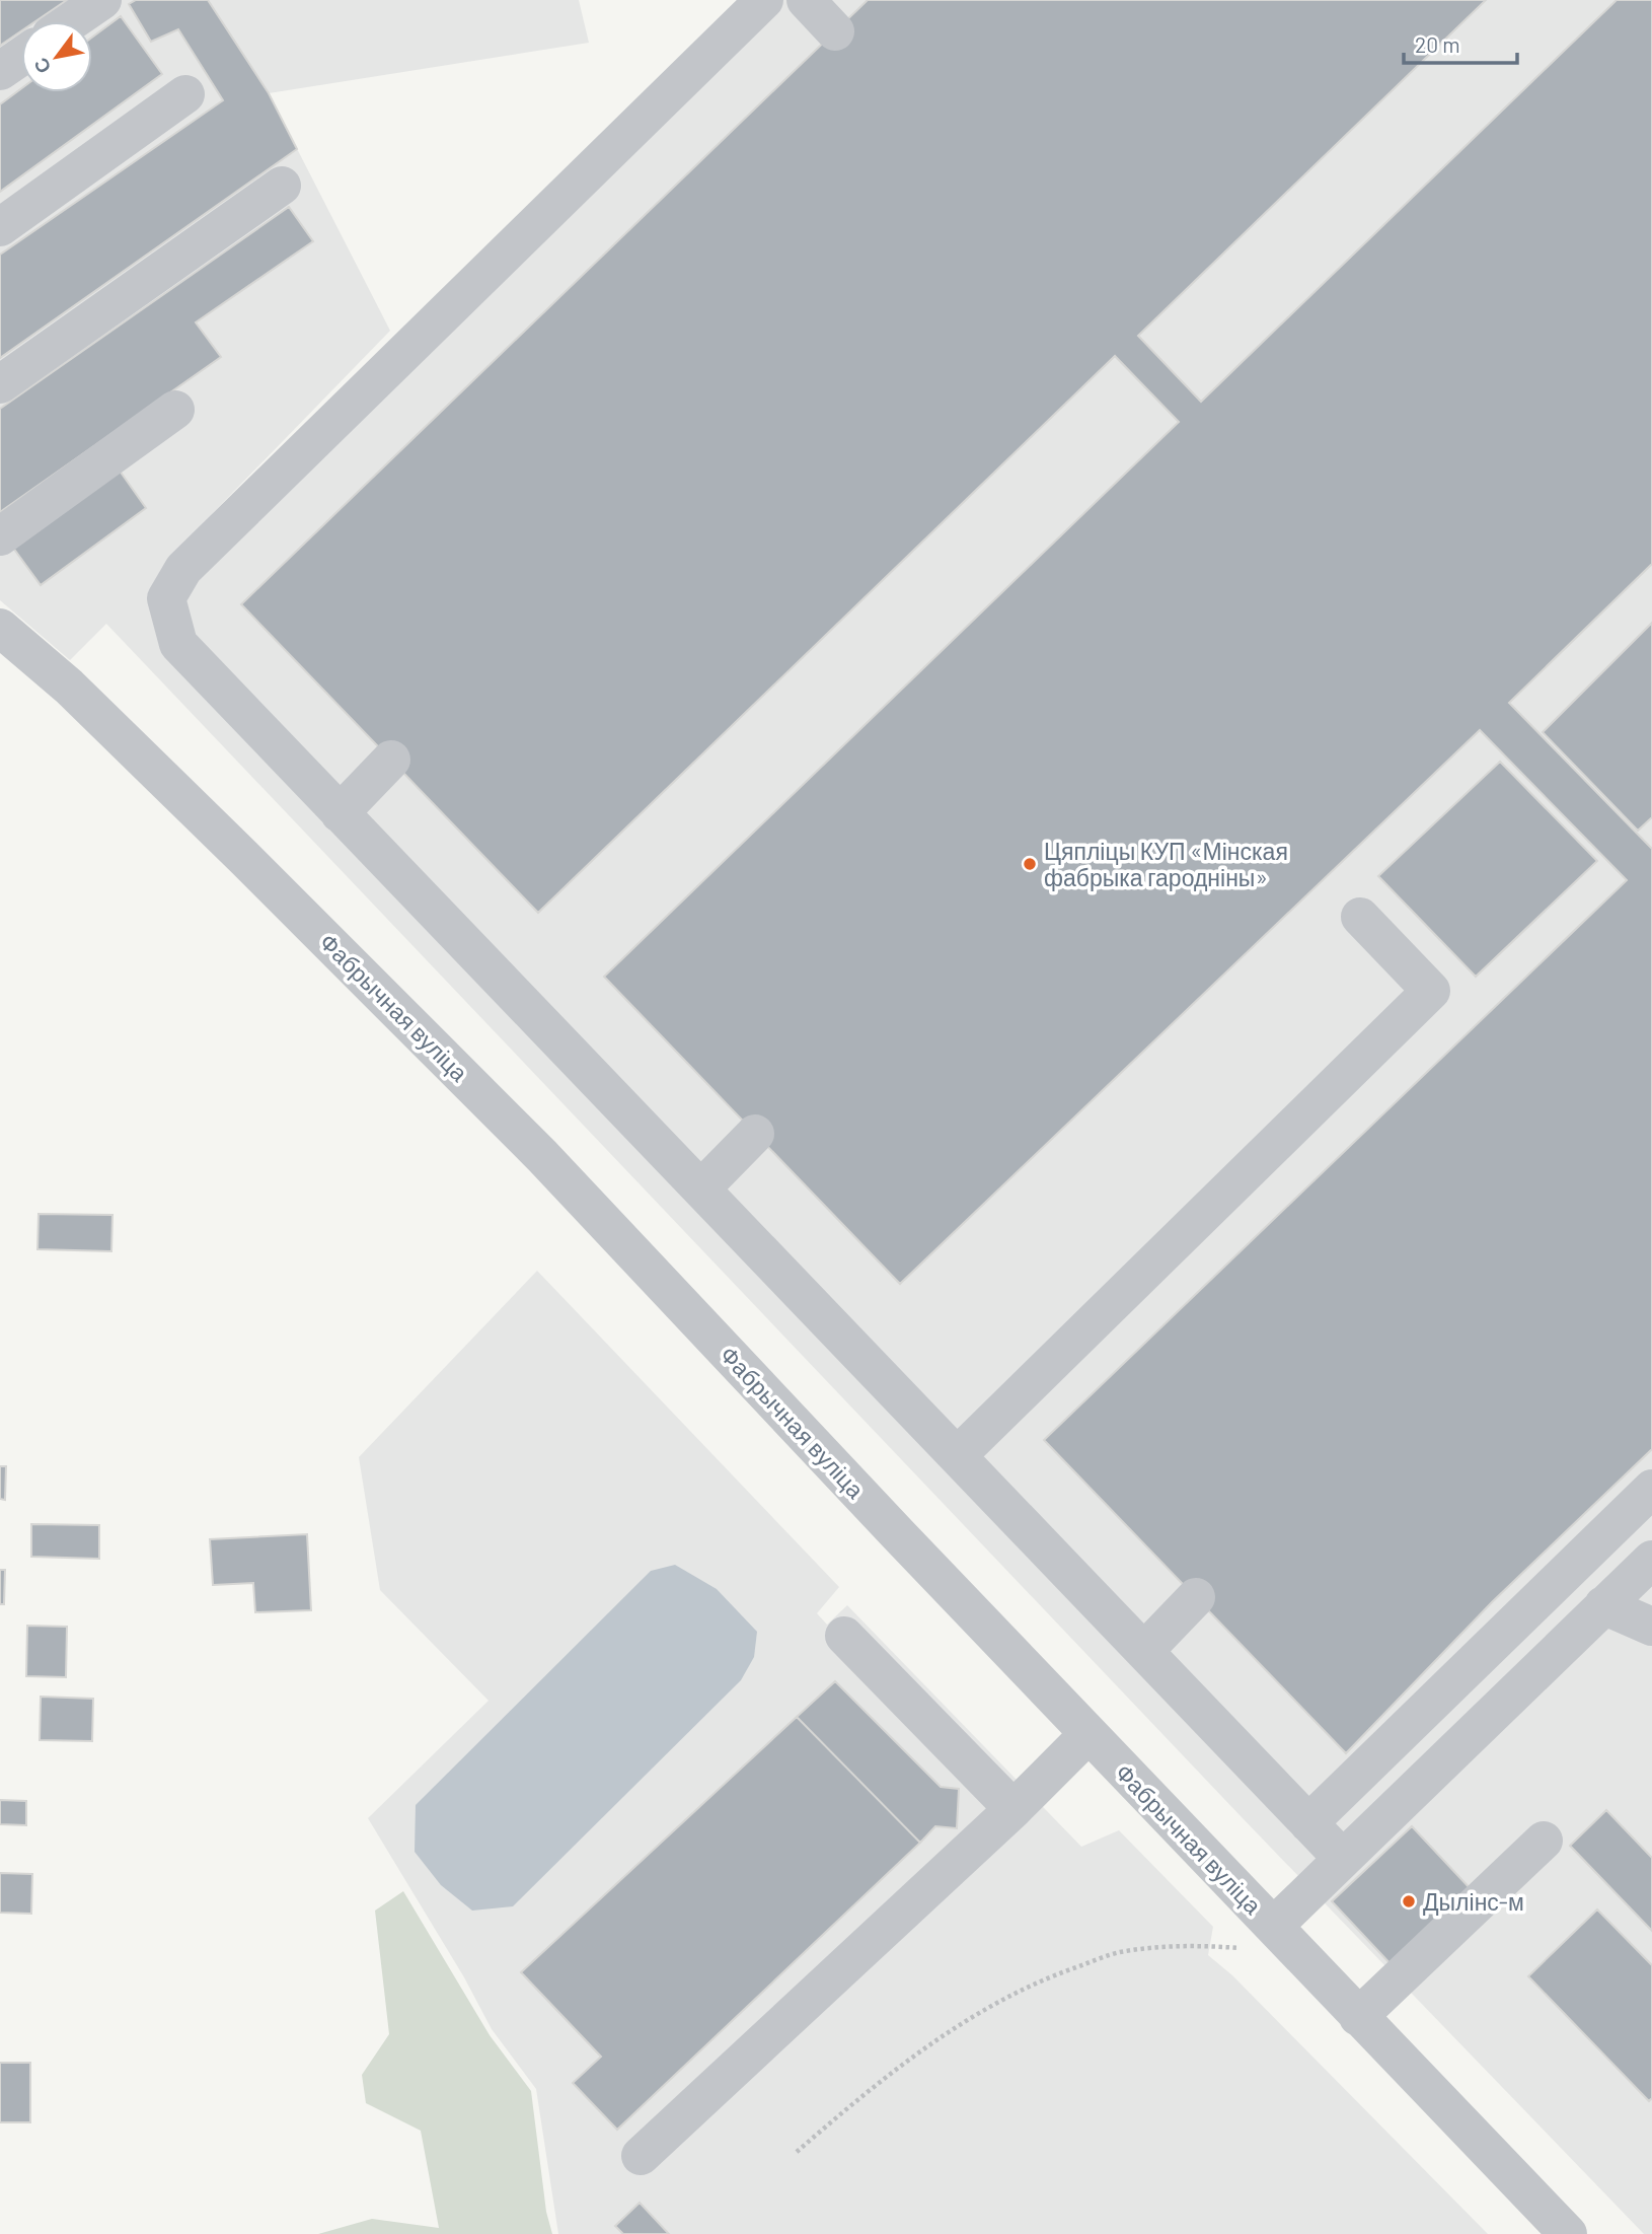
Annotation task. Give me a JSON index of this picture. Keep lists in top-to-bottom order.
{
  "streets": {
    "street": ["Фабрычная вуліца"]
  },
  "places": ["Цяпліцы КУП «Мінская фабрыка гародніны»", "Дылінс-м"],
  "scale_bar": "20 m",
  "north": "bottom left"
}
